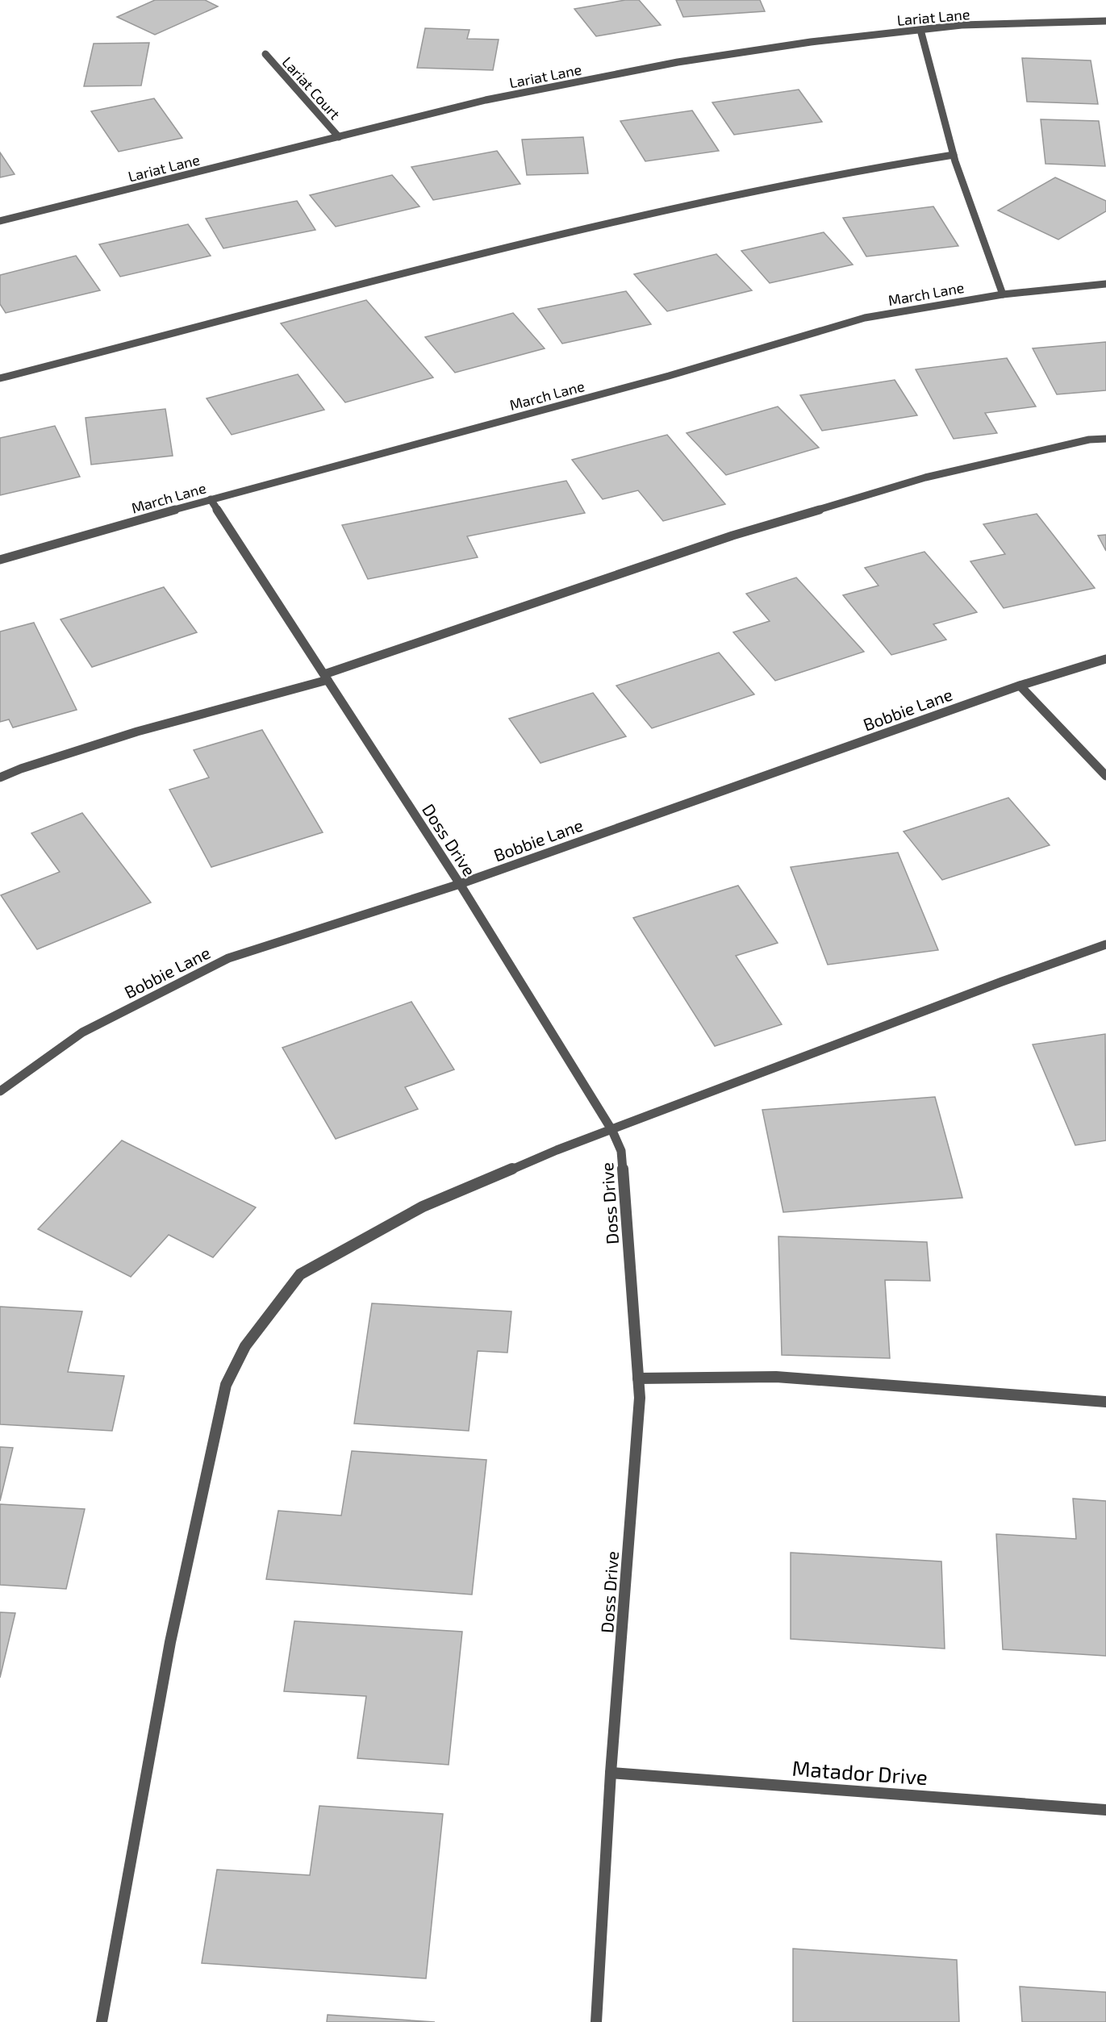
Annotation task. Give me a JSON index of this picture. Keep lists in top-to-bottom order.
{
  "streets": {
    "street": [
      "Lariat Lane",
      "Lariat Court",
      "March Lane",
      "Bobbie Lane",
      "Doss Drive",
      "Matador Drive"
    ]
  },
  "crossings": [
    ["Lariat Lane", "Lariat Court"],
    ["March Lane", "Doss Drive"],
    ["Bobbie Lane", "Doss Drive"],
    ["Doss Drive", "Matador Drive"]
  ]
}
